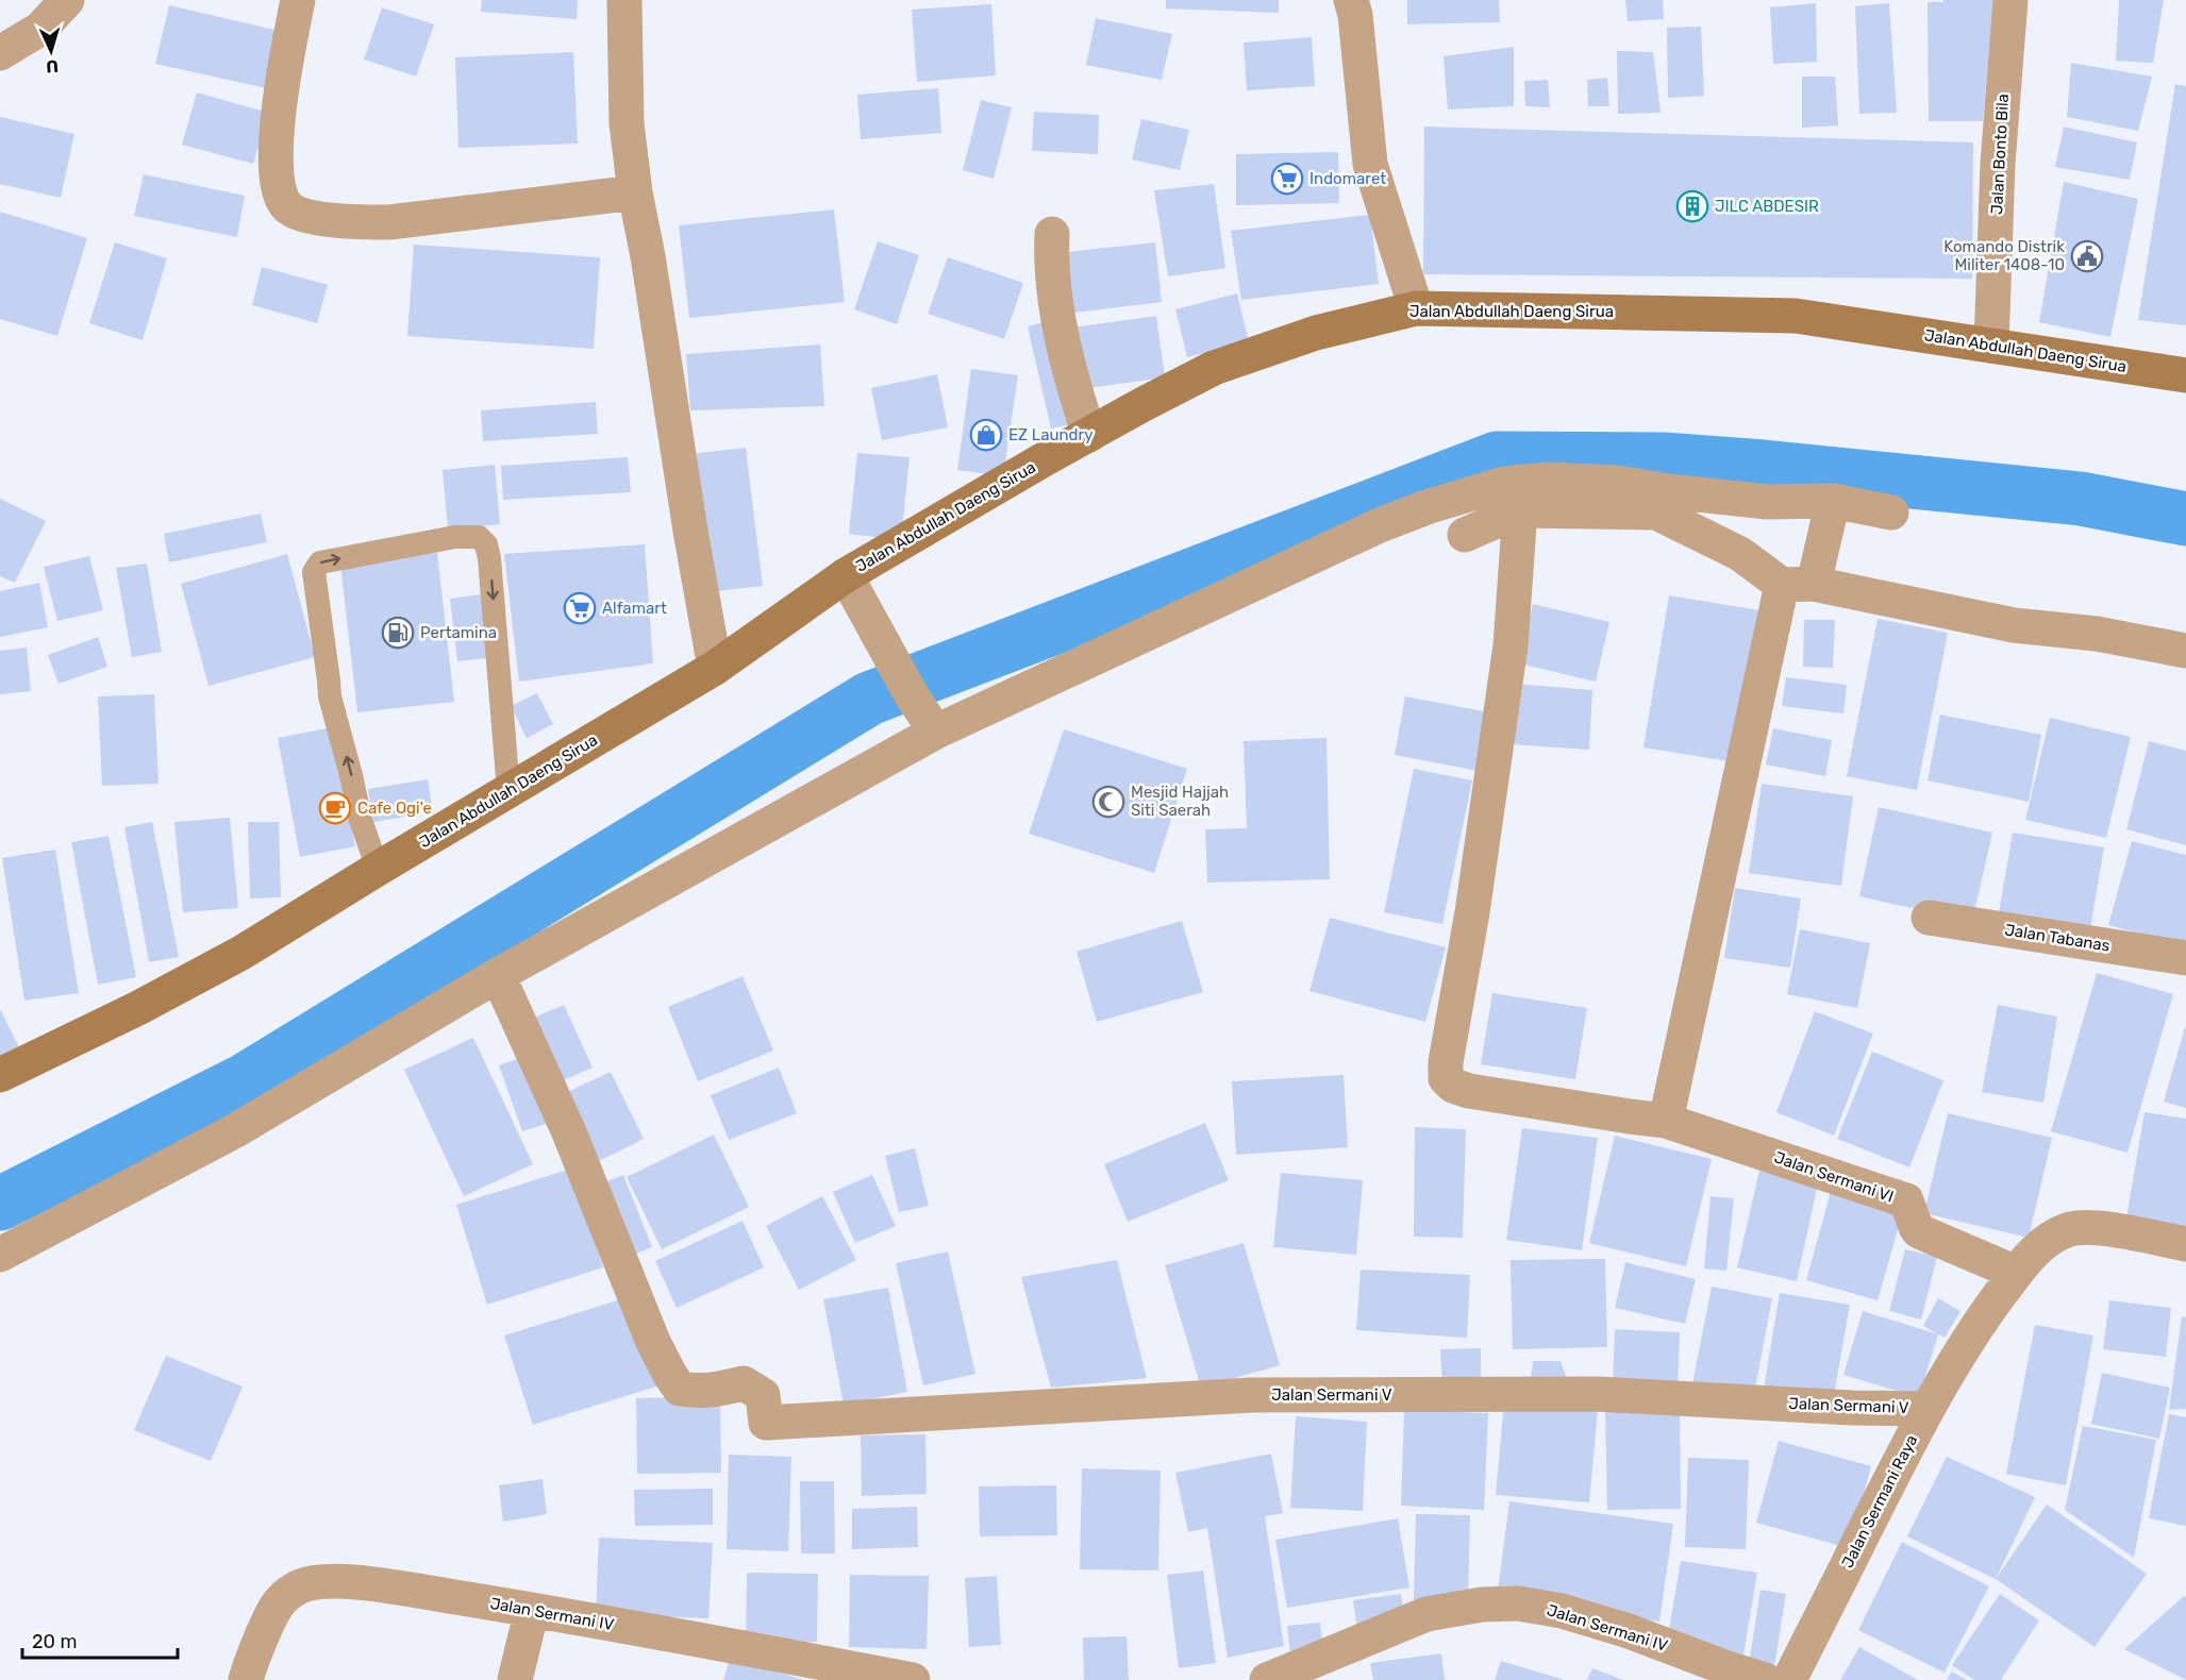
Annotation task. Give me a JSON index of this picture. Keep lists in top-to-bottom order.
{
  "streets": {
    "main road": ["Jalan Abdullah Daeng Sirua"],
    "street": [
      "Jalan Bonto Bila",
      "Jalan Tabanas",
      "Jalan Sermani VI",
      "Jalan Sermani V",
      "Jalan Sermani Raya",
      "Jalan Sermani IV"
    ]
  },
  "crossings": [
    ["Jalan Bonto Bila", "Jalan Abdullah Daeng Sirua"],
    ["Jalan Sermani VI", "Jalan Sermani Raya"],
    ["Jalan Sermani V", "Jalan Sermani Raya"]
  ],
  "places": {
    "supermarket": ["Indomaret", "Alfamart"],
    "building": ["JILC ABDESIR"],
    "public building": ["Komando Distrik Militer 1408-10"],
    "shop": ["EZ Laundry"],
    "fuel station": ["Pertamina"],
    "mosque": ["Mesjid Hajjah Siti Saerah"],
    "cafe": ["Cafe Ogi'e"]
  },
  "scale_bar": "20 m",
  "north": "bottom"
}
